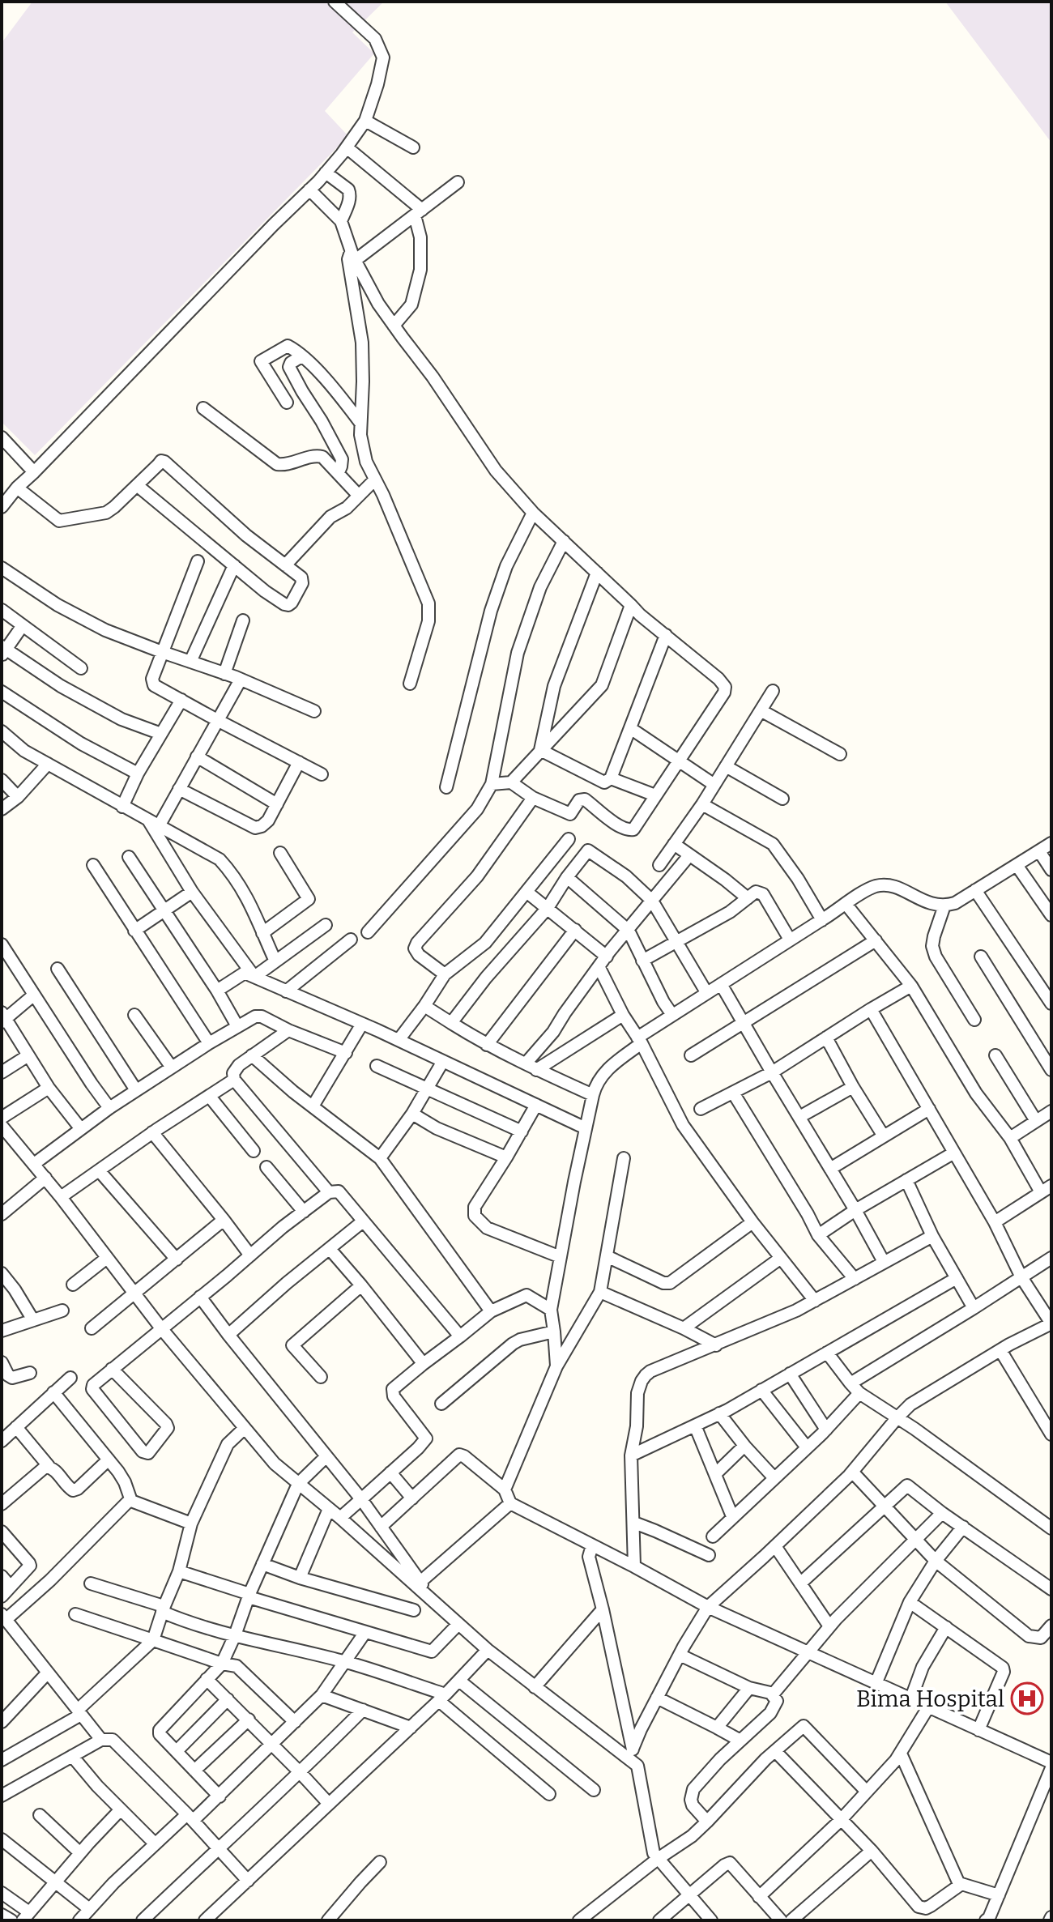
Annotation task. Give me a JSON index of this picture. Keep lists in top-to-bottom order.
{
  "places": {
    "hospital": ["Bima Hospital"]
  }
}
